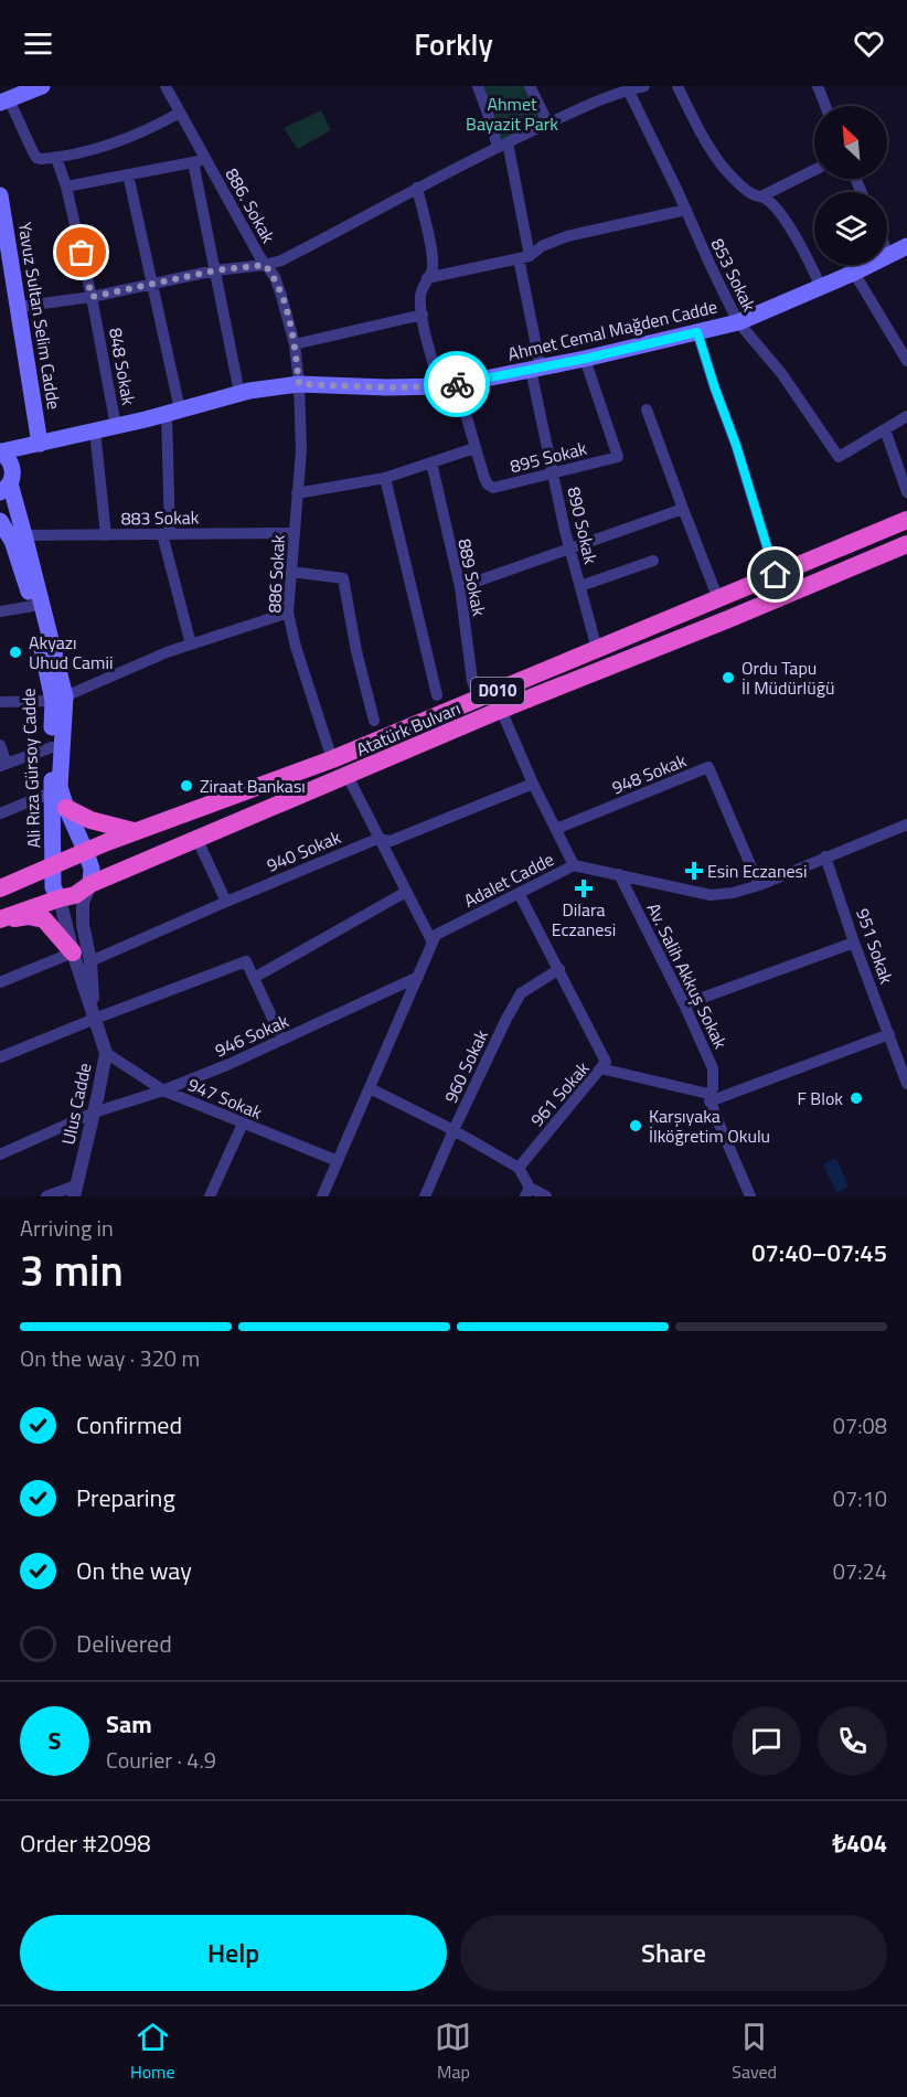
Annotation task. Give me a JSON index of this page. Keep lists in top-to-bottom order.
{
  "streets": {
    "highway": ["D010", "Atatürk Bulvarı"],
    "main road": ["Yavuz Sultan Selim Cadde", "Ahmet Cemal Mağden Cadde", "Ali Rıza Gürsoy Cadde"],
    "street": [
      "886. Sokak",
      "853 Sokak",
      "848 Sokak",
      "895 Sokak",
      "883 Sokak",
      "890 Sokak",
      "886 Sokak",
      "889 Sokak",
      "948 Sokak",
      "940 Sokak",
      "Adalet Cadde",
      "951 Sokak",
      "Av. Salih Akkuş Sokak",
      "946 Sokak",
      "960 Sokak",
      "961 Sokak",
      "947 Sokak",
      "Ulus Cadde"
    ]
  },
  "crossings": [
    ["886. Sokak", "Ahmet Cemal Mağden Cadde"],
    ["886. Sokak", "886 Sokak"],
    ["853 Sokak", "Ahmet Cemal Mağden Cadde"],
    ["Yavuz Sultan Selim Cadde", "Ahmet Cemal Mağden Cadde"],
    ["Ahmet Cemal Mağden Cadde", "848 Sokak"],
    ["Ahmet Cemal Mağden Cadde", "895 Sokak"],
    ["Ahmet Cemal Mağden Cadde", "890 Sokak"],
    ["Ahmet Cemal Mağden Cadde", "886 Sokak"],
    ["Ahmet Cemal Mağden Cadde", "Ali Rıza Gürsoy Cadde"],
    ["895 Sokak", "890 Sokak"],
    ["883 Sokak", "886 Sokak"],
    ["883 Sokak", "Ali Rıza Gürsoy Cadde"],
    ["890 Sokak", "Atatürk Bulvarı"],
    ["886 Sokak", "Atatürk Bulvarı"],
    ["889 Sokak", "Atatürk Bulvarı"],
    ["Atatürk Bulvarı", "Ali Rıza Gürsoy Cadde"],
    ["Atatürk Bulvarı", "Ulus Cadde"],
    ["Ali Rıza Gürsoy Cadde", "Ulus Cadde"],
    ["948 Sokak", "Adalet Cadde"],
    ["940 Sokak", "Ulus Cadde"],
    ["Adalet Cadde", "951 Sokak"],
    ["Adalet Cadde", "Av. Salih Akkuş Sokak"],
    ["Av. Salih Akkuş Sokak", "961 Sokak"],
    ["946 Sokak", "947 Sokak"],
    ["946 Sokak", "Ulus Cadde"],
    ["947 Sokak", "Ulus Cadde"]
  ],
  "parks": ["Ahmet Bayazit Park"],
  "places": {
    "other": [
      "Akyazı Uhud Camii",
      "Ordu Tapu İl Müdürlüğü",
      "Ziraat Bankası",
      "F Blok",
      "Karşıyaka İlköğretim Okulu"
    ],
    "health": ["Esin Eczanesi", "Dilara Eczanesi"]
  },
  "north": "top left",
  "page": {
    "header": "Forkly",
    "heading": ["3 min", "Arriving in", "07:40–07:45"],
    "panel": [
      "Sam",
      "Courier · 4.9",
      "Order #2098",
      "₺404"
    ],
    "bar": "On the way · 320 m",
    "list": [
      ["Confirmed", "07:08"],
      ["Preparing", "07:10"],
      ["On the way", "07:24"],
      "Delivered"
    ],
    "round": "S",
    "buttons": ["Help", "Share"],
    "tabs": ["Home", "Map", "Saved"]
  }
}
